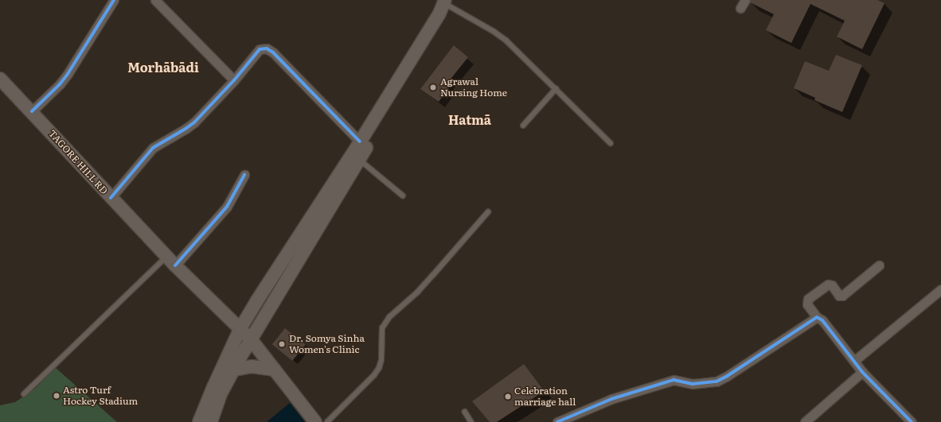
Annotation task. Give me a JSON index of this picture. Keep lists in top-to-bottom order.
{
  "streets": {
    "main road": ["TAGORE HILL RD"]
  },
  "districts": ["Morhābādi", "Hatmā"],
  "places": [
    "Agrawal Nursing Home",
    "Dr. Somya Sinha Women's Clinic",
    "Astro Turf Hockey Stadium",
    "Celebration marriage hall"
  ]
}
